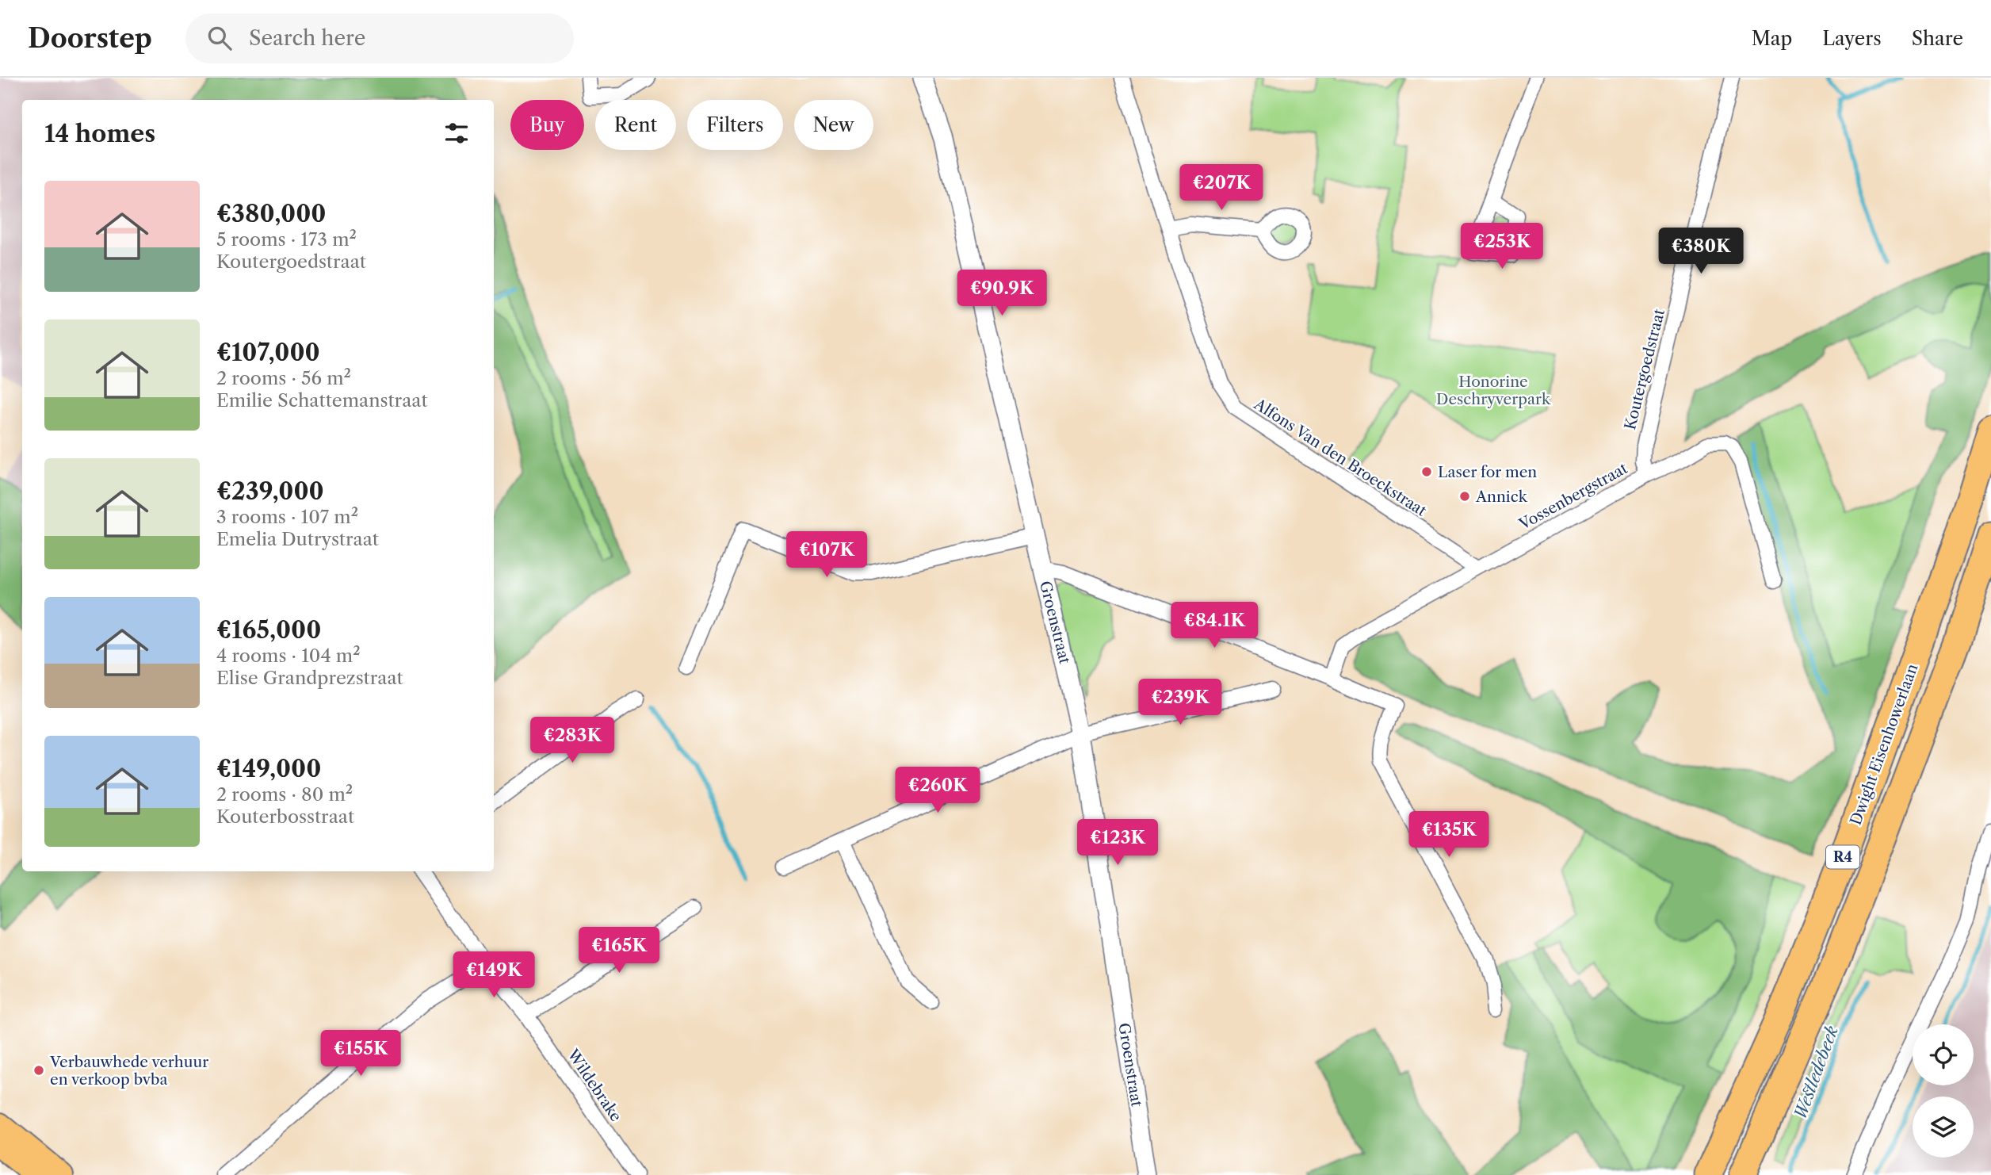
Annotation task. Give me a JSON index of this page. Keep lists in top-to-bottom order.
{
  "streets": {
    "highway": ["Dwight Eisenhowerlaan", "R4"],
    "street": [
      "Koutergoedstraat",
      "Alfons Van den Broeckstraat",
      "Vossenbergstraat",
      "Groenstraat",
      "Wildebrake"
    ]
  },
  "crossings": [
    ["Koutergoedstraat", "Vossenbergstraat"],
    ["Alfons Van den Broeckstraat", "Vossenbergstraat"]
  ],
  "water": ["Westledebeek"],
  "parks": ["Honorine Deschryverpark"],
  "places": ["Laser for men", "Annick", "Verbauwhede verhuur en verkoop bvba"],
  "page": {
    "header": "Doorstep",
    "search": "Search here",
    "nav": ["Map", "Layers", "Share"],
    "chip": [
      "Buy",
      "Rent",
      "Filters",
      "New"
    ],
    "heading": "14 homes",
    "price": [
      "€207K",
      "€253K",
      "€380K",
      "€90.9K",
      "€107K",
      "€84.1K",
      "€239K",
      "€283K",
      "€260K",
      "€135K",
      "€123K",
      "€165K",
      "€149K",
      "€155K"
    ],
    "list": [
      {
        "name": "€380,000",
        "note": "5 rooms · 173 m² · Koutergoedstraat"
      },
      {
        "name": "€107,000",
        "note": "2 rooms · 56 m² · Emilie Schattemanstraat"
      },
      {
        "name": "€239,000",
        "note": "3 rooms · 107 m² · Emelia Dutrystraat"
      },
      {
        "name": "€165,000",
        "note": "4 rooms · 104 m² · Elise Grandprezstraat"
      },
      {
        "name": "€149,000",
        "note": "2 rooms · 80 m² · Kouterbosstraat"
      }
    ]
  }
}
